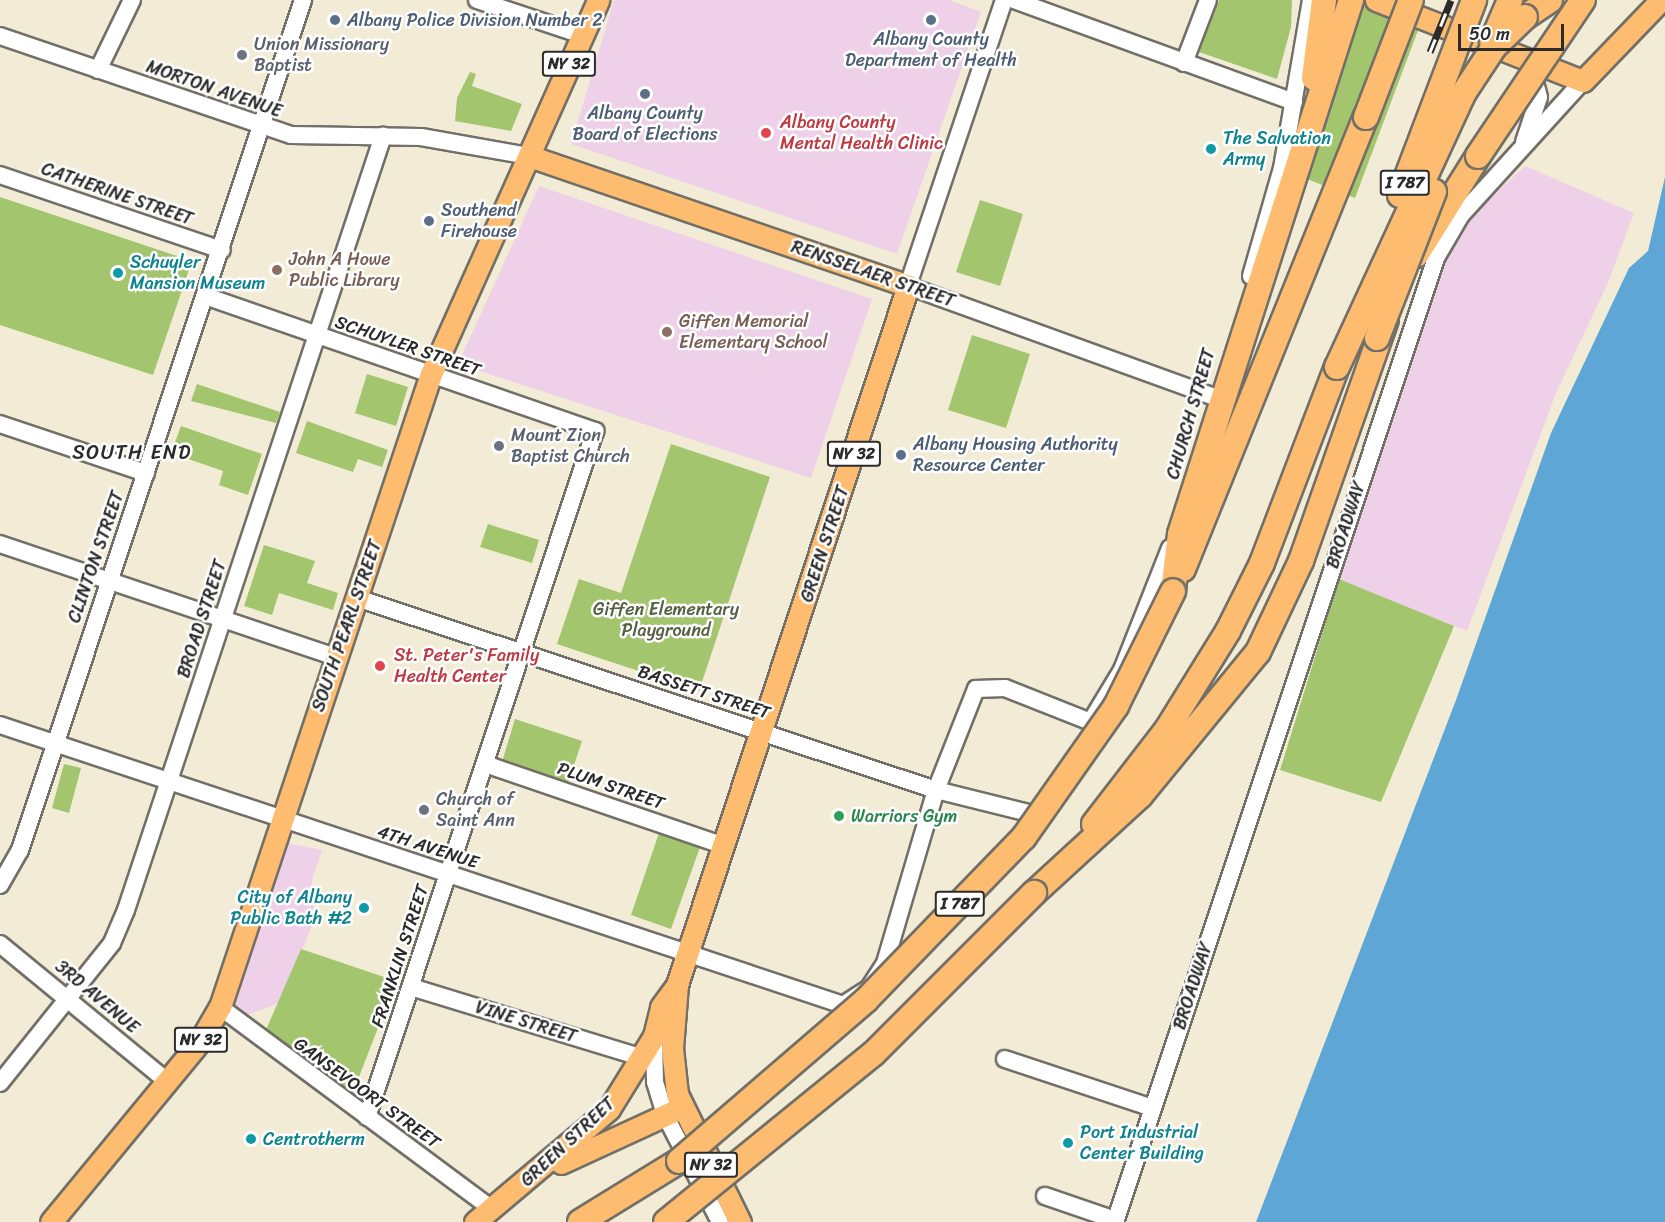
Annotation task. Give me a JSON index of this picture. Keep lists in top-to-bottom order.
{
  "streets": {
    "highway": ["I 787"],
    "main road": [
      "NY 32",
      "RENSSELAER STREET",
      "GREEN STREET",
      "SOUTH PEARL STREET"
    ],
    "street": [
      "MORTON AVENUE",
      "CATHERINE STREET",
      "SCHUYLER STREET",
      "CHURCH STREET",
      "BROADWAY",
      "CLINTON STREET",
      "BROAD STREET",
      "BASSETT STREET",
      "PLUM STREET",
      "4TH AVENUE",
      "FRANKLIN STREET",
      "3RD AVENUE",
      "VINE STREET",
      "GANSEVOORT STREET"
    ]
  },
  "crossings": [
    ["NY 32", "GREEN STREET"],
    ["MORTON AVENUE", "RENSSELAER STREET"],
    ["MORTON AVENUE", "CLINTON STREET"],
    ["MORTON AVENUE", "BROAD STREET"],
    ["MORTON AVENUE", "SOUTH PEARL STREET"],
    ["CATHERINE STREET", "CLINTON STREET"],
    ["RENSSELAER STREET", "CHURCH STREET"],
    ["RENSSELAER STREET", "GREEN STREET"],
    ["RENSSELAER STREET", "SOUTH PEARL STREET"],
    ["SCHUYLER STREET", "CLINTON STREET"],
    ["SCHUYLER STREET", "BROAD STREET"],
    ["SCHUYLER STREET", "SOUTH PEARL STREET"],
    ["SCHUYLER STREET", "FRANKLIN STREET"],
    ["CHURCH STREET", "BASSETT STREET"],
    ["GREEN STREET", "BASSETT STREET"],
    ["GREEN STREET", "PLUM STREET"],
    ["GREEN STREET", "4TH AVENUE"],
    ["GREEN STREET", "VINE STREET"],
    ["GREEN STREET", "GANSEVOORT STREET"],
    ["CLINTON STREET", "4TH AVENUE"],
    ["BROAD STREET", "4TH AVENUE"],
    ["BROAD STREET", "3RD AVENUE"],
    ["SOUTH PEARL STREET", "BASSETT STREET"],
    ["SOUTH PEARL STREET", "4TH AVENUE"],
    ["SOUTH PEARL STREET", "3RD AVENUE"],
    ["SOUTH PEARL STREET", "GANSEVOORT STREET"],
    ["BASSETT STREET", "4TH AVENUE"],
    ["BASSETT STREET", "FRANKLIN STREET"],
    ["PLUM STREET", "FRANKLIN STREET"],
    ["4TH AVENUE", "FRANKLIN STREET"],
    ["FRANKLIN STREET", "VINE STREET"],
    ["FRANKLIN STREET", "GANSEVOORT STREET"]
  ],
  "districts": ["SOUTH END"],
  "parks": ["Giffen Elementary Playground"],
  "places": [
    "Albany Police Division Number 2",
    "Albany County Department of Health",
    "Union Missionary Baptist",
    "Albany County Board of Elections",
    "Albany County Mental Health Clinic",
    "The Salvation Army",
    "Southend Firehouse",
    "John A Howe Public Library",
    "Schuyler Mansion Museum",
    "Giffen Memorial Elementary School",
    "Mount Zion Baptist Church",
    "Albany Housing Authority Resource Center",
    "St. Peter's Family Health Center",
    "Church of Saint Ann",
    "Warriors Gym",
    "City of Albany Public Bath #2",
    "Centrotherm",
    "Port Industrial Center Building"
  ],
  "scale_bar": "50 m"
}
